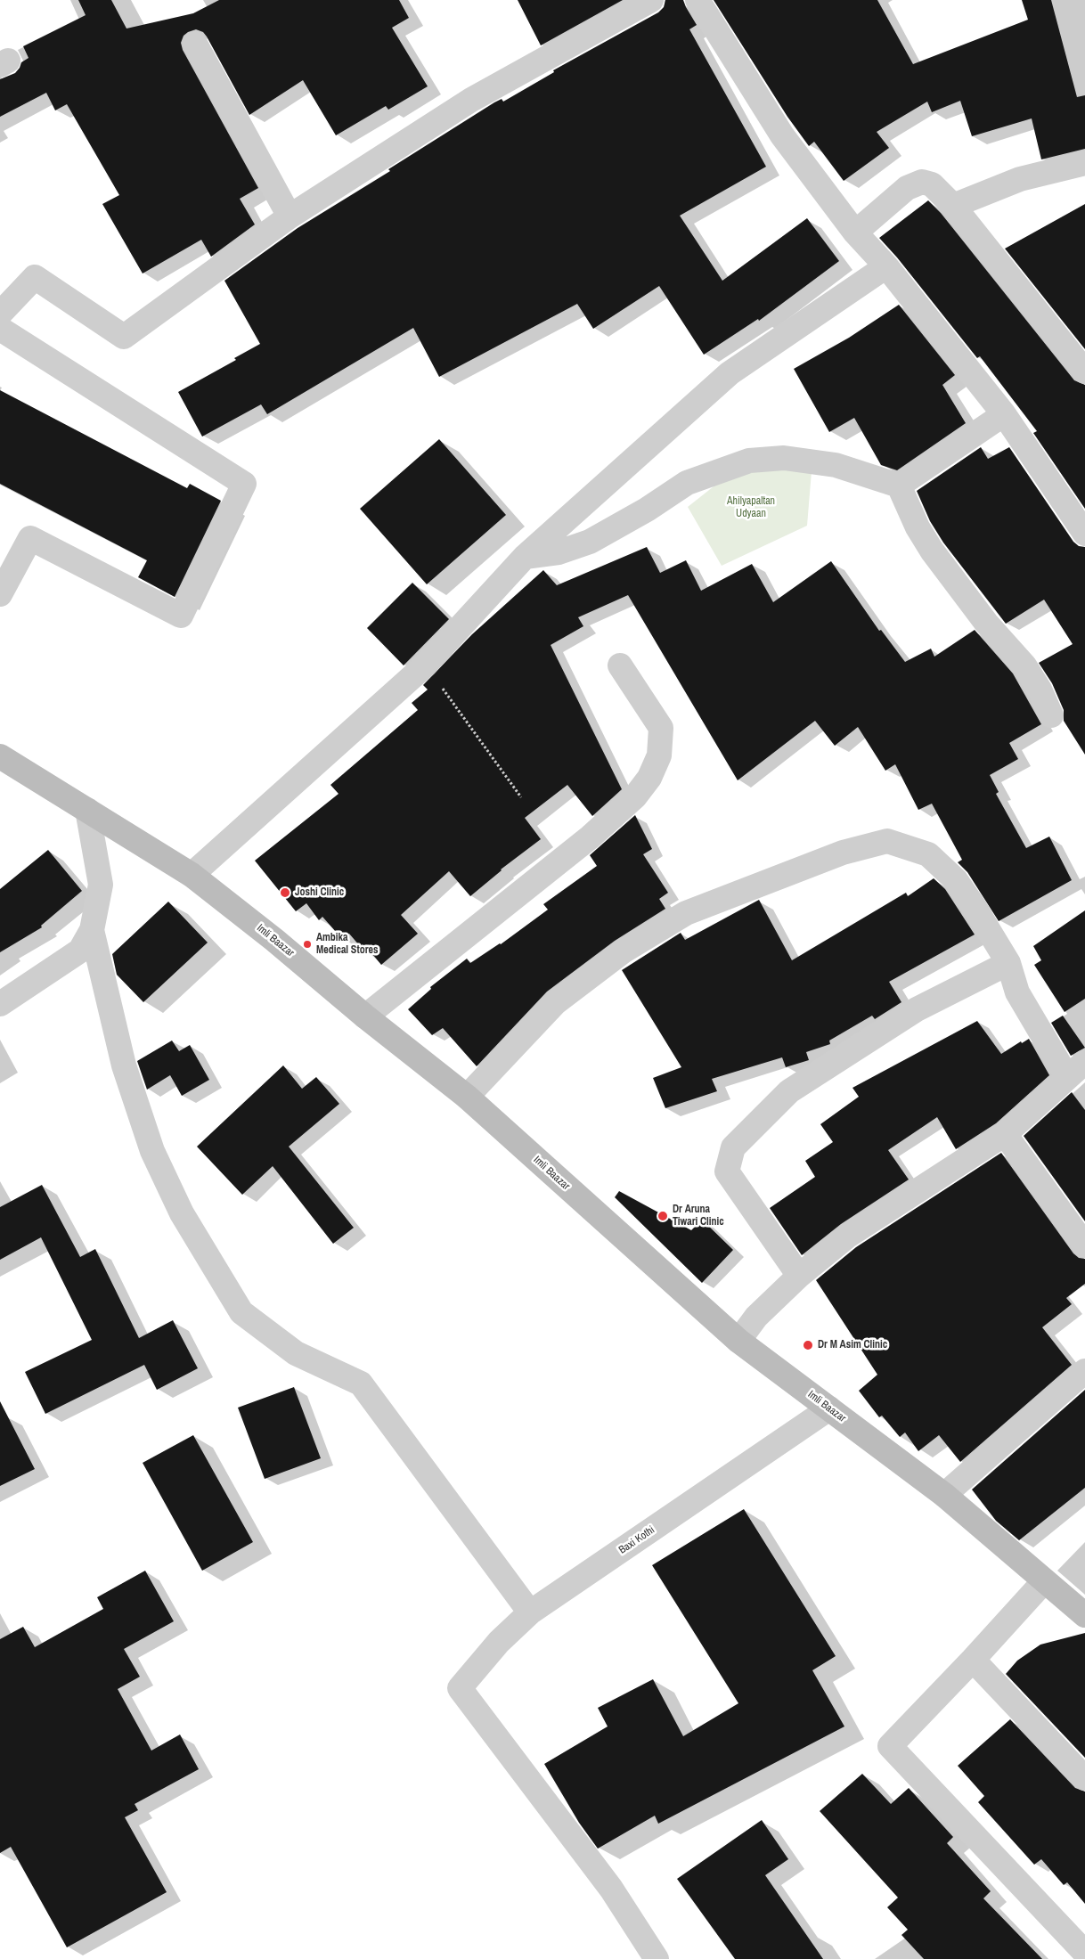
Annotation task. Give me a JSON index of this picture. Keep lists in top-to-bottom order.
{
  "streets": {
    "main road": ["Imli Baazar"],
    "street": ["Baxi Kothi"]
  },
  "crossings": [
    ["Imli Baazar", "Baxi Kothi"]
  ],
  "parks": ["Ahilyapaltan Udyaan"],
  "places": [
    "Joshi Clinic",
    "Ambika Medical Stores",
    "Dr Aruna Tiwari Clinic",
    "Dr M Asim Clinic"
  ]
}
